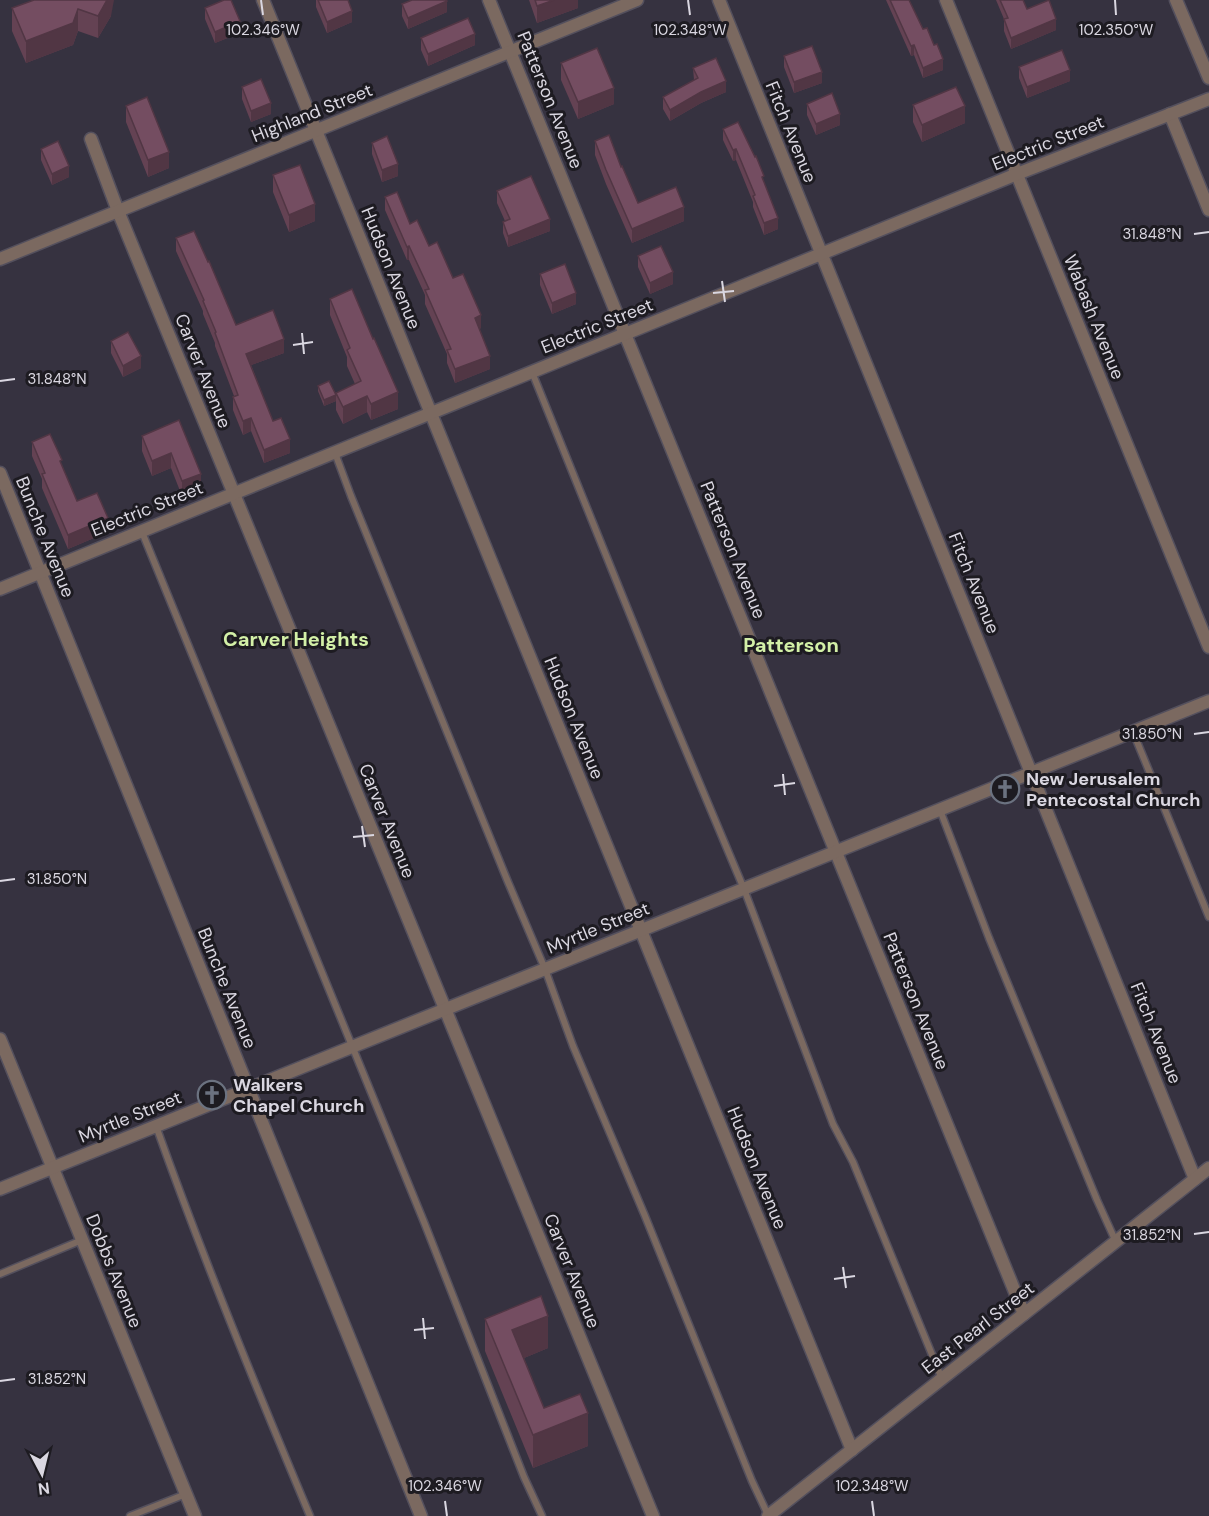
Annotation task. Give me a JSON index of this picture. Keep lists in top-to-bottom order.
{
  "streets": {
    "street": [
      "Patterson Avenue",
      "Highland Street",
      "Fitch Avenue",
      "Electric Street",
      "Hudson Avenue",
      "Wabash Avenue",
      "Carver Avenue",
      "Bunche Avenue",
      "Myrtle Street",
      "Dobbs Avenue",
      "East Pearl Street"
    ]
  },
  "crossings": [
    ["Patterson Avenue", "Highland Street"],
    ["Patterson Avenue", "Electric Street"],
    ["Patterson Avenue", "Myrtle Street"],
    ["Patterson Avenue", "East Pearl Street"],
    ["Highland Street", "Hudson Avenue"],
    ["Highland Street", "Carver Avenue"],
    ["Fitch Avenue", "Electric Street"],
    ["Fitch Avenue", "Myrtle Street"],
    ["Fitch Avenue", "East Pearl Street"],
    ["Electric Street", "Hudson Avenue"],
    ["Electric Street", "Wabash Avenue"],
    ["Electric Street", "Carver Avenue"],
    ["Electric Street", "Bunche Avenue"],
    ["Hudson Avenue", "Myrtle Street"],
    ["Hudson Avenue", "East Pearl Street"],
    ["Carver Avenue", "Myrtle Street"],
    ["Bunche Avenue", "Myrtle Street"],
    ["Myrtle Street", "Dobbs Avenue"]
  ],
  "districts": ["Carver Heights", "Patterson"],
  "places": {
    "church": ["New Jerusalem Pentecostal Church", "Walkers Chapel Church"]
  },
  "north": "bottom",
  "coordinates": [
    "102.346°W",
    "102.348°W",
    "102.350°W",
    "31.848°N",
    "31.850°N",
    "31.852°N"
  ]
}
